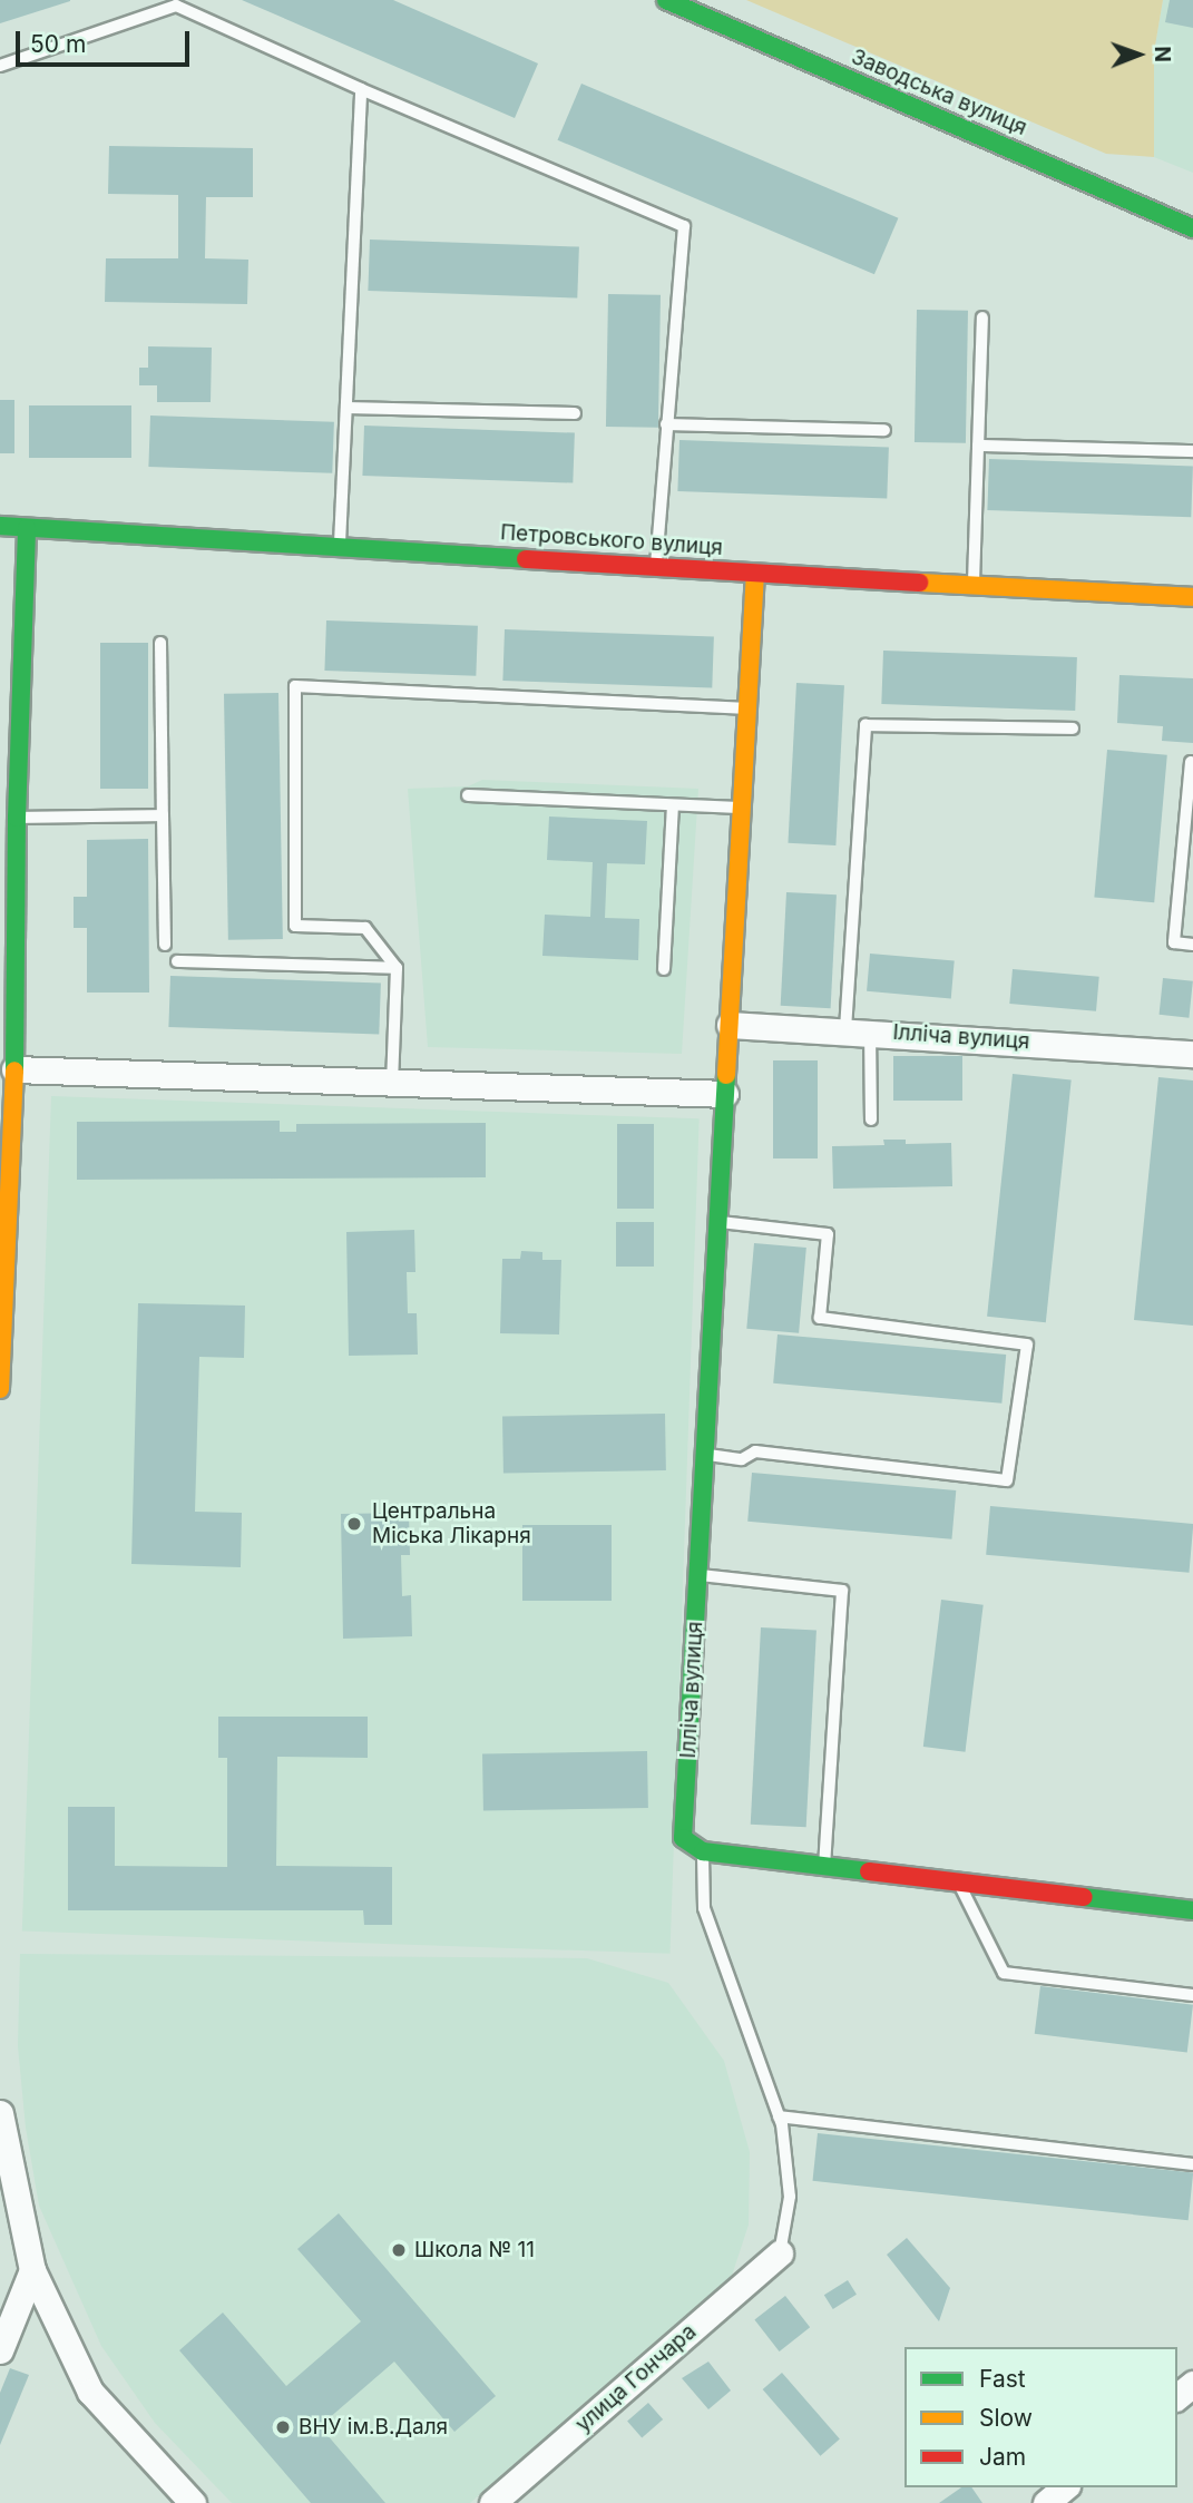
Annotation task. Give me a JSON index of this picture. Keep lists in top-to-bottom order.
{
  "streets": {
    "street": [
      "Заводська вулиця",
      "Петровського вулиця",
      "Ілліча вулиця",
      "улица Гончара"
    ]
  },
  "crossings": [
    ["Петровського вулиця", "Ілліча вулиця"]
  ],
  "places": ["Центральна Міська Лікарня", "Школа № 11", "ВНУ ім.В.Даля"],
  "legend": ["Fast", "Slow", "Jam"],
  "scale_bar": "50 m",
  "north": "right"
}
